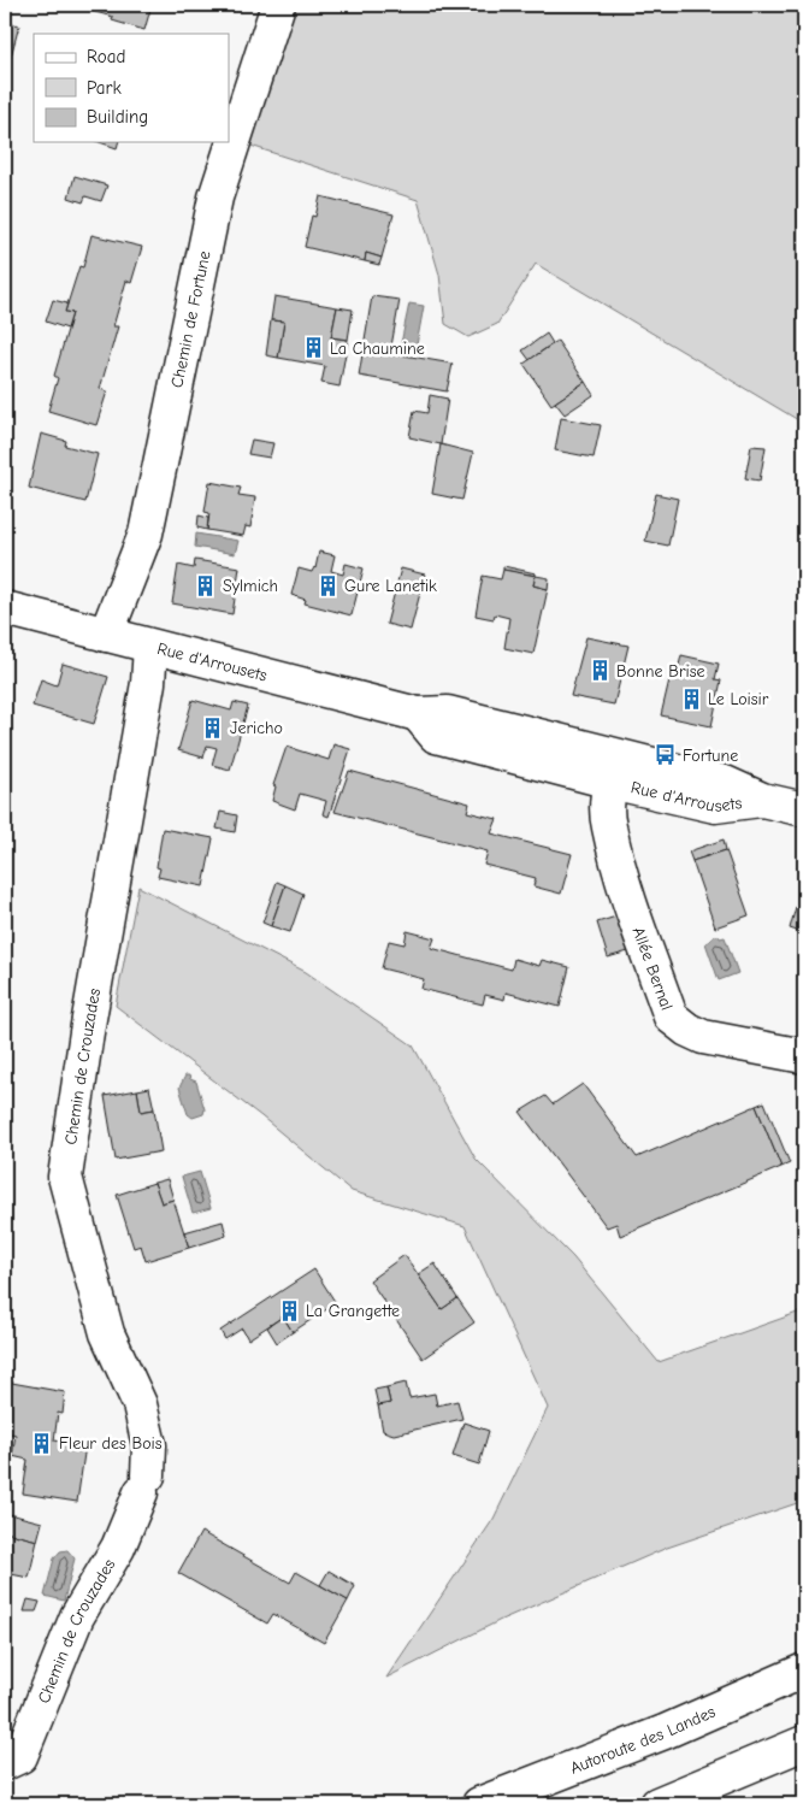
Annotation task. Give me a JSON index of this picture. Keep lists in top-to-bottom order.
{
  "streets": {
    "main road": [
      "Chemin de Fortune",
      "Rue d'Arrousets",
      "Allée Bernal",
      "Chemin de Crouzades",
      "Autoroute des Landes"
    ]
  },
  "crossings": [
    ["Chemin de Fortune", "Rue d'Arrousets"],
    ["Rue d'Arrousets", "Allée Bernal"],
    ["Rue d'Arrousets", "Chemin de Crouzades"]
  ],
  "places": {
    "building": [
      "La Chaumine",
      "Sylmich",
      "Gure Lanetik",
      "Bonne Brise",
      "Le Loisir",
      "Jericho",
      "La Grangette",
      "Fleur des Bois"
    ],
    "bus stop": ["Fortune"]
  },
  "legend": ["Road", "Park", "Building"]
}
